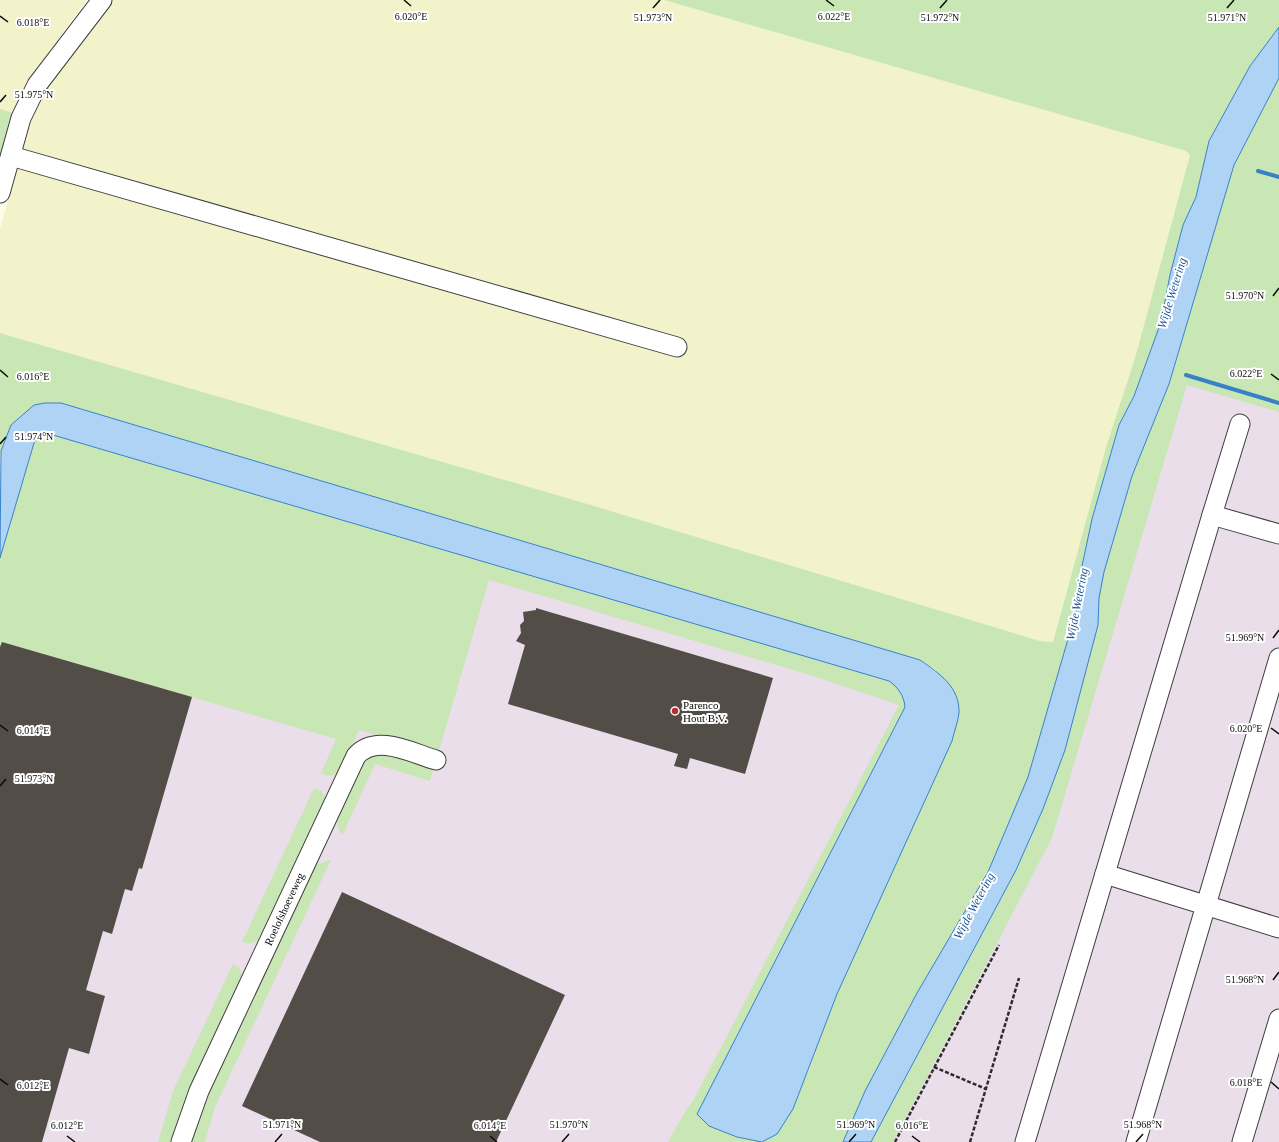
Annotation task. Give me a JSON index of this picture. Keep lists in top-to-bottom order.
{
  "streets": {
    "street": ["Roelofshoeveweg"]
  },
  "water": ["Wijde Wetering"],
  "places": ["Parenco Hout B.V."],
  "coordinates": [
    "6.020°E",
    "6.022°E",
    "51.973°N",
    "51.972°N",
    "51.971°N",
    "6.018°E",
    "51.975°N",
    "51.970°N",
    "6.016°E",
    "51.974°N",
    "51.969°N",
    "6.014°E",
    "51.968°N",
    "6.012°E"
  ]
}
